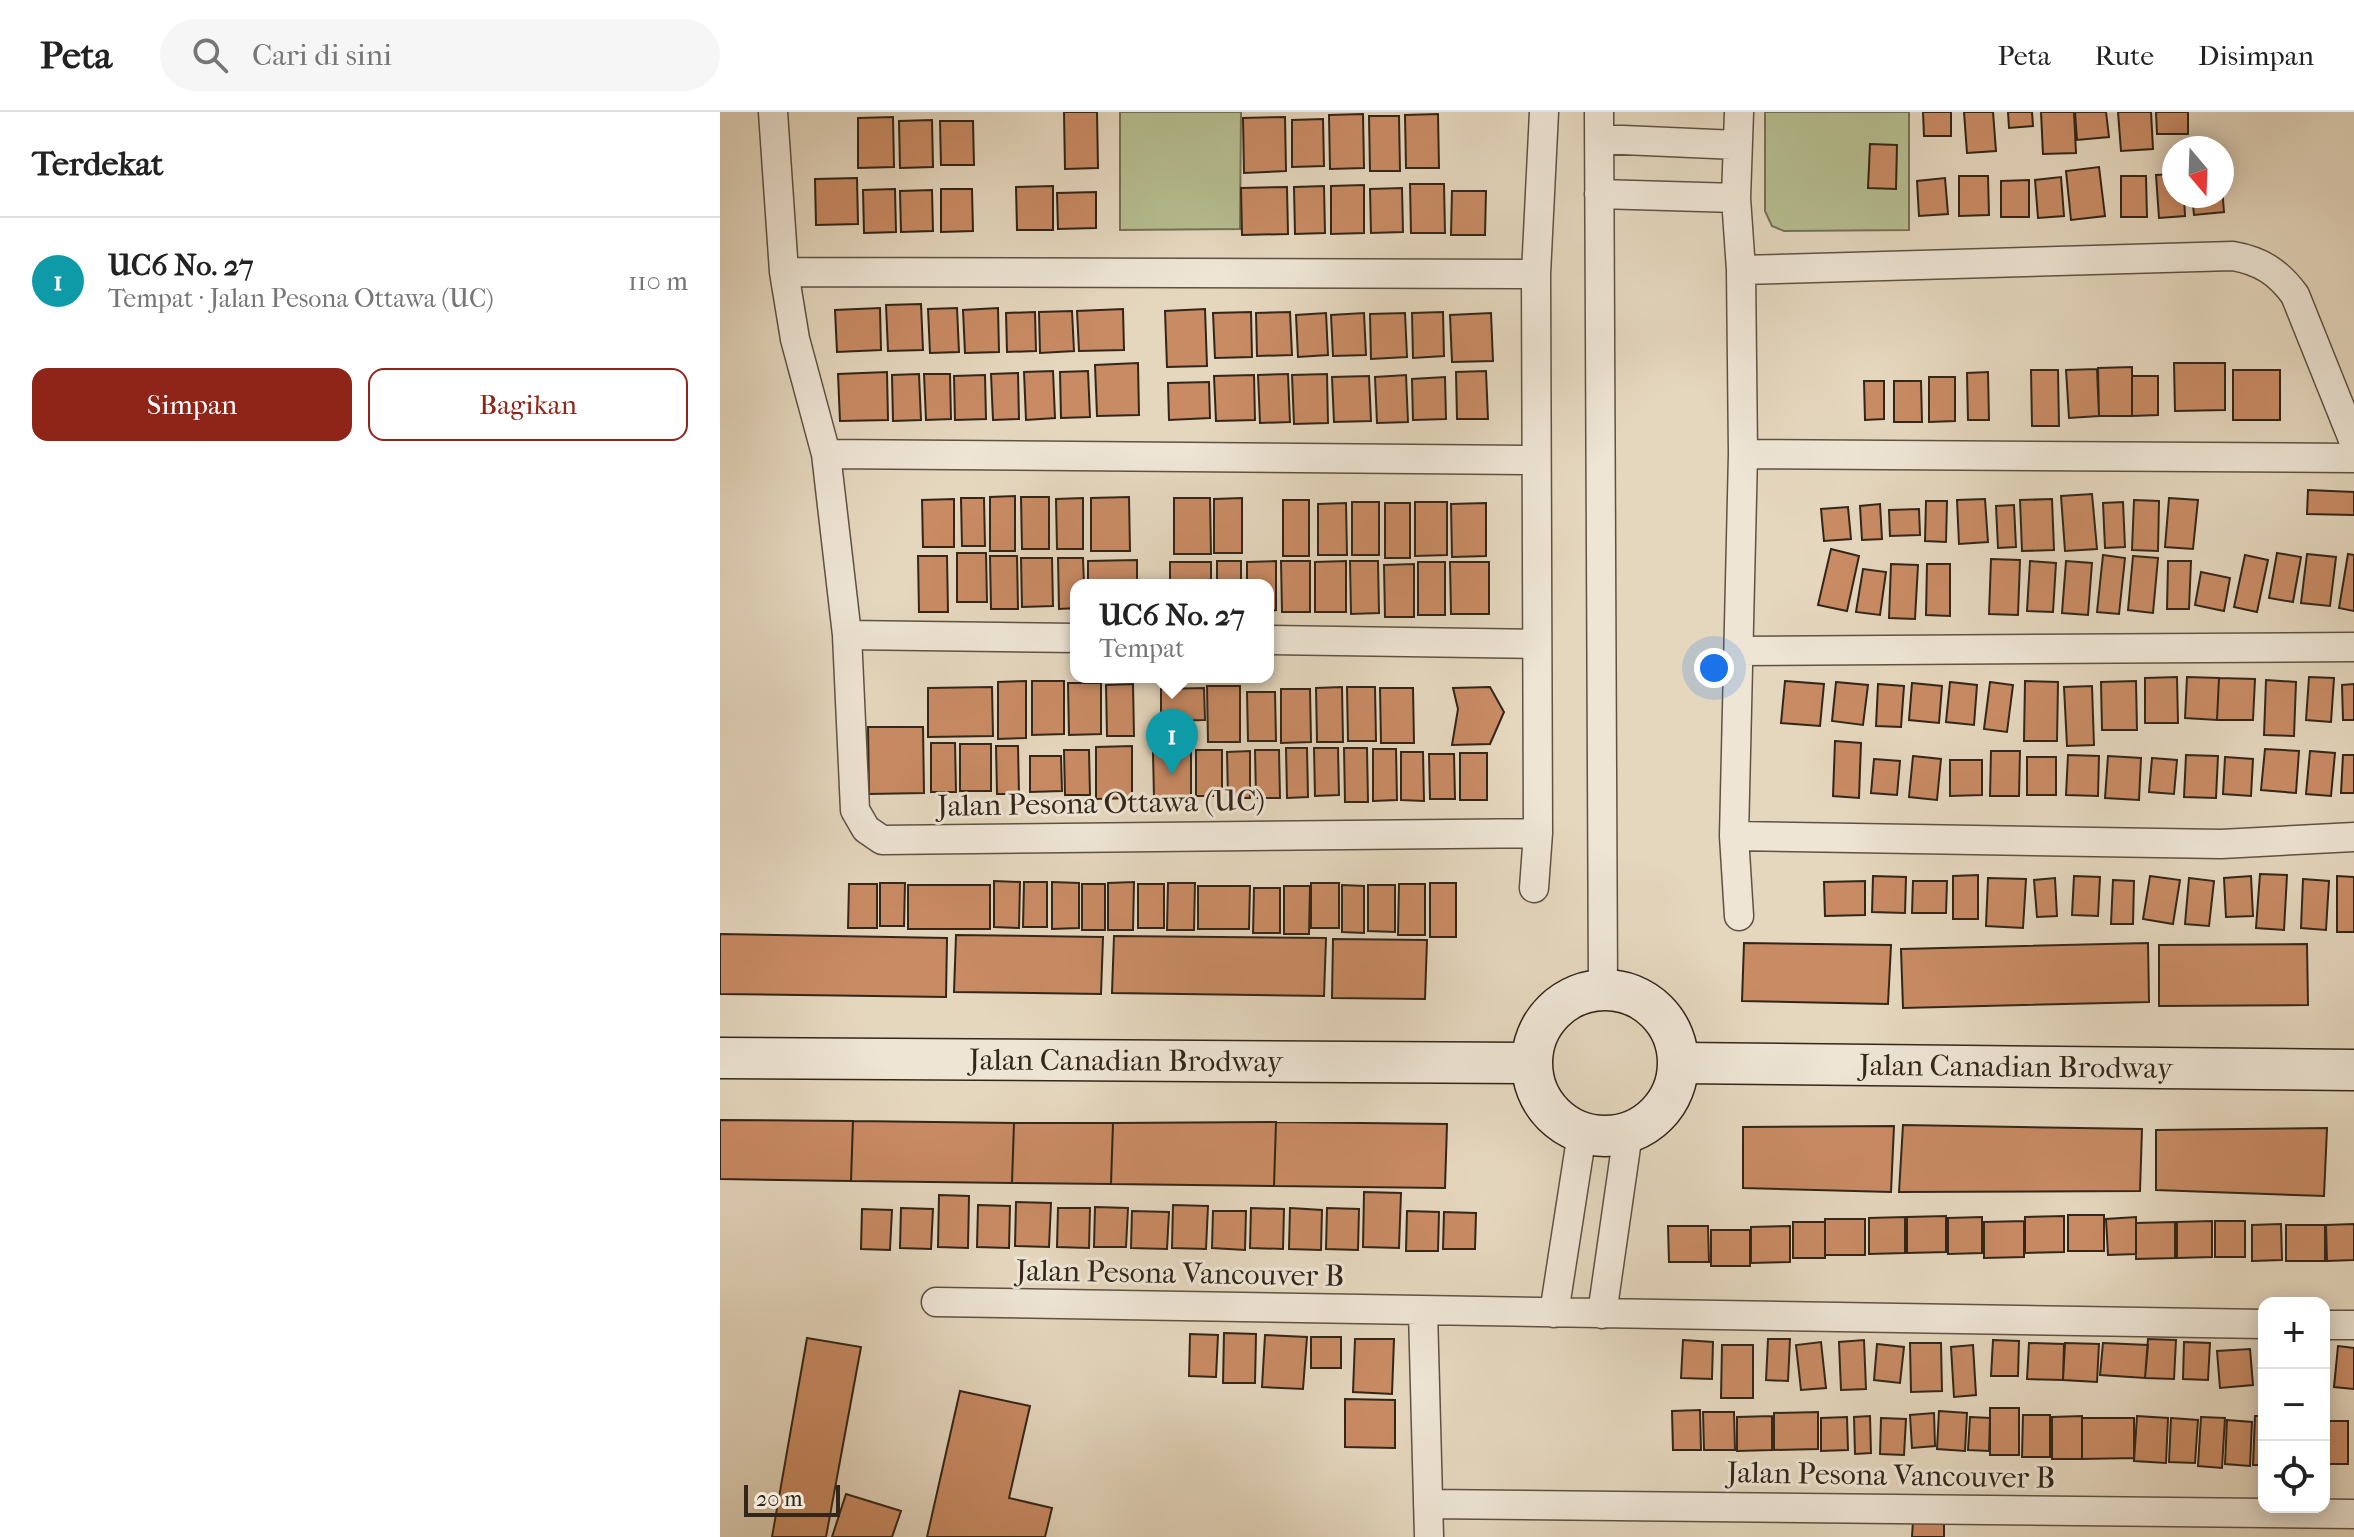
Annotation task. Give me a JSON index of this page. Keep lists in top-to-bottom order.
{
  "streets": {
    "street": ["Jalan Pesona Ottawa (UC)", "Jalan Canadian Brodway", "Jalan Pesona Vancouver B"]
  },
  "scale_bar": "20 m",
  "north": "bottom",
  "page": {
    "header": "Peta",
    "search": "Cari di sini",
    "nav": ["Peta", "Rute", "Disimpan"],
    "heading": "Terdekat",
    "list": [
      {
        "mark": "1",
        "name": "UC6 No. 27",
        "note": "Tempat · Jalan Pesona Ottawa (UC)",
        "value": "110 m"
      }
    ],
    "buttons": ["Simpan", "Bagikan"],
    "popup": ["UC6 No. 27", "Tempat"],
    "pins": "1",
    "map_buttons": ["+", "−"],
    "scale": "20 m"
  }
}
